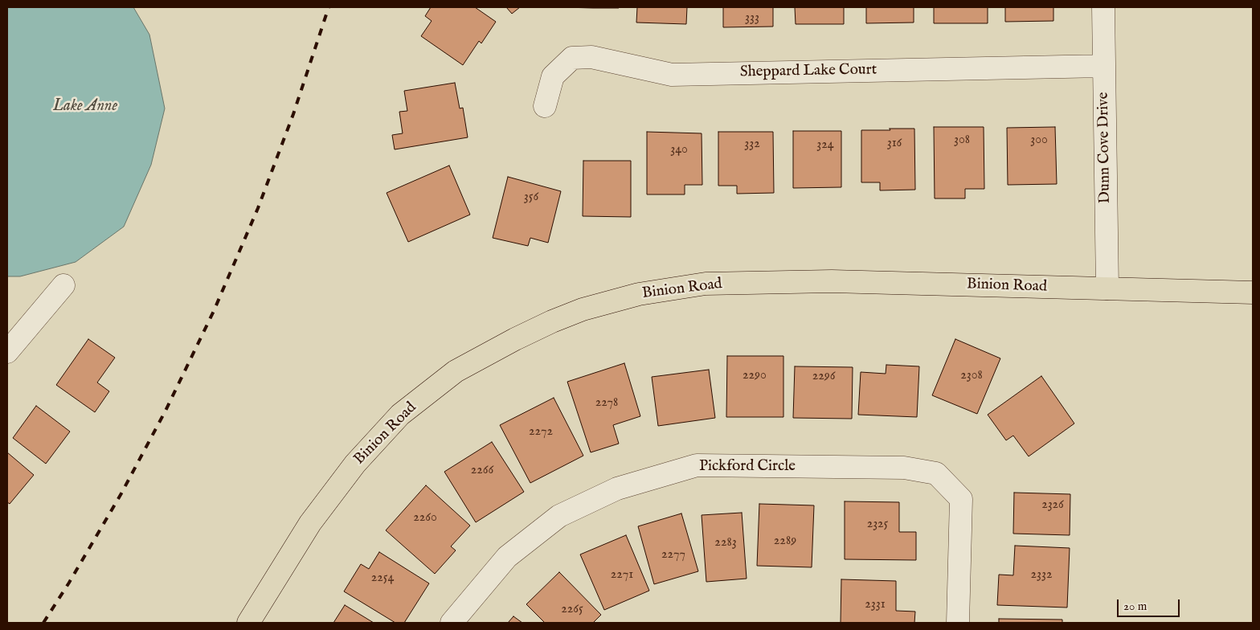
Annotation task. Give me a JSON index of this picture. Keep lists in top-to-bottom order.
{
  "streets": {
    "main road": ["Binion Road"],
    "street": ["Sheppard Lake Court", "Dunn Cove Drive", "Pickford Circle"]
  },
  "crossings": [
    ["Sheppard Lake Court", "Dunn Cove Drive"],
    ["Dunn Cove Drive", "Binion Road"]
  ],
  "water": ["Lake Anne"],
  "house_numbers": [
    "333",
    "308",
    "300",
    "316",
    "332",
    "324",
    "340",
    "356",
    "2290",
    "2308",
    "2296",
    "2278",
    "2272",
    "2266",
    "2326",
    "2260",
    "2325",
    "2289",
    "2283",
    "2277",
    "2271",
    "2332",
    "2254",
    "2331",
    "2265"
  ],
  "scale_bar": "20 m"
}
